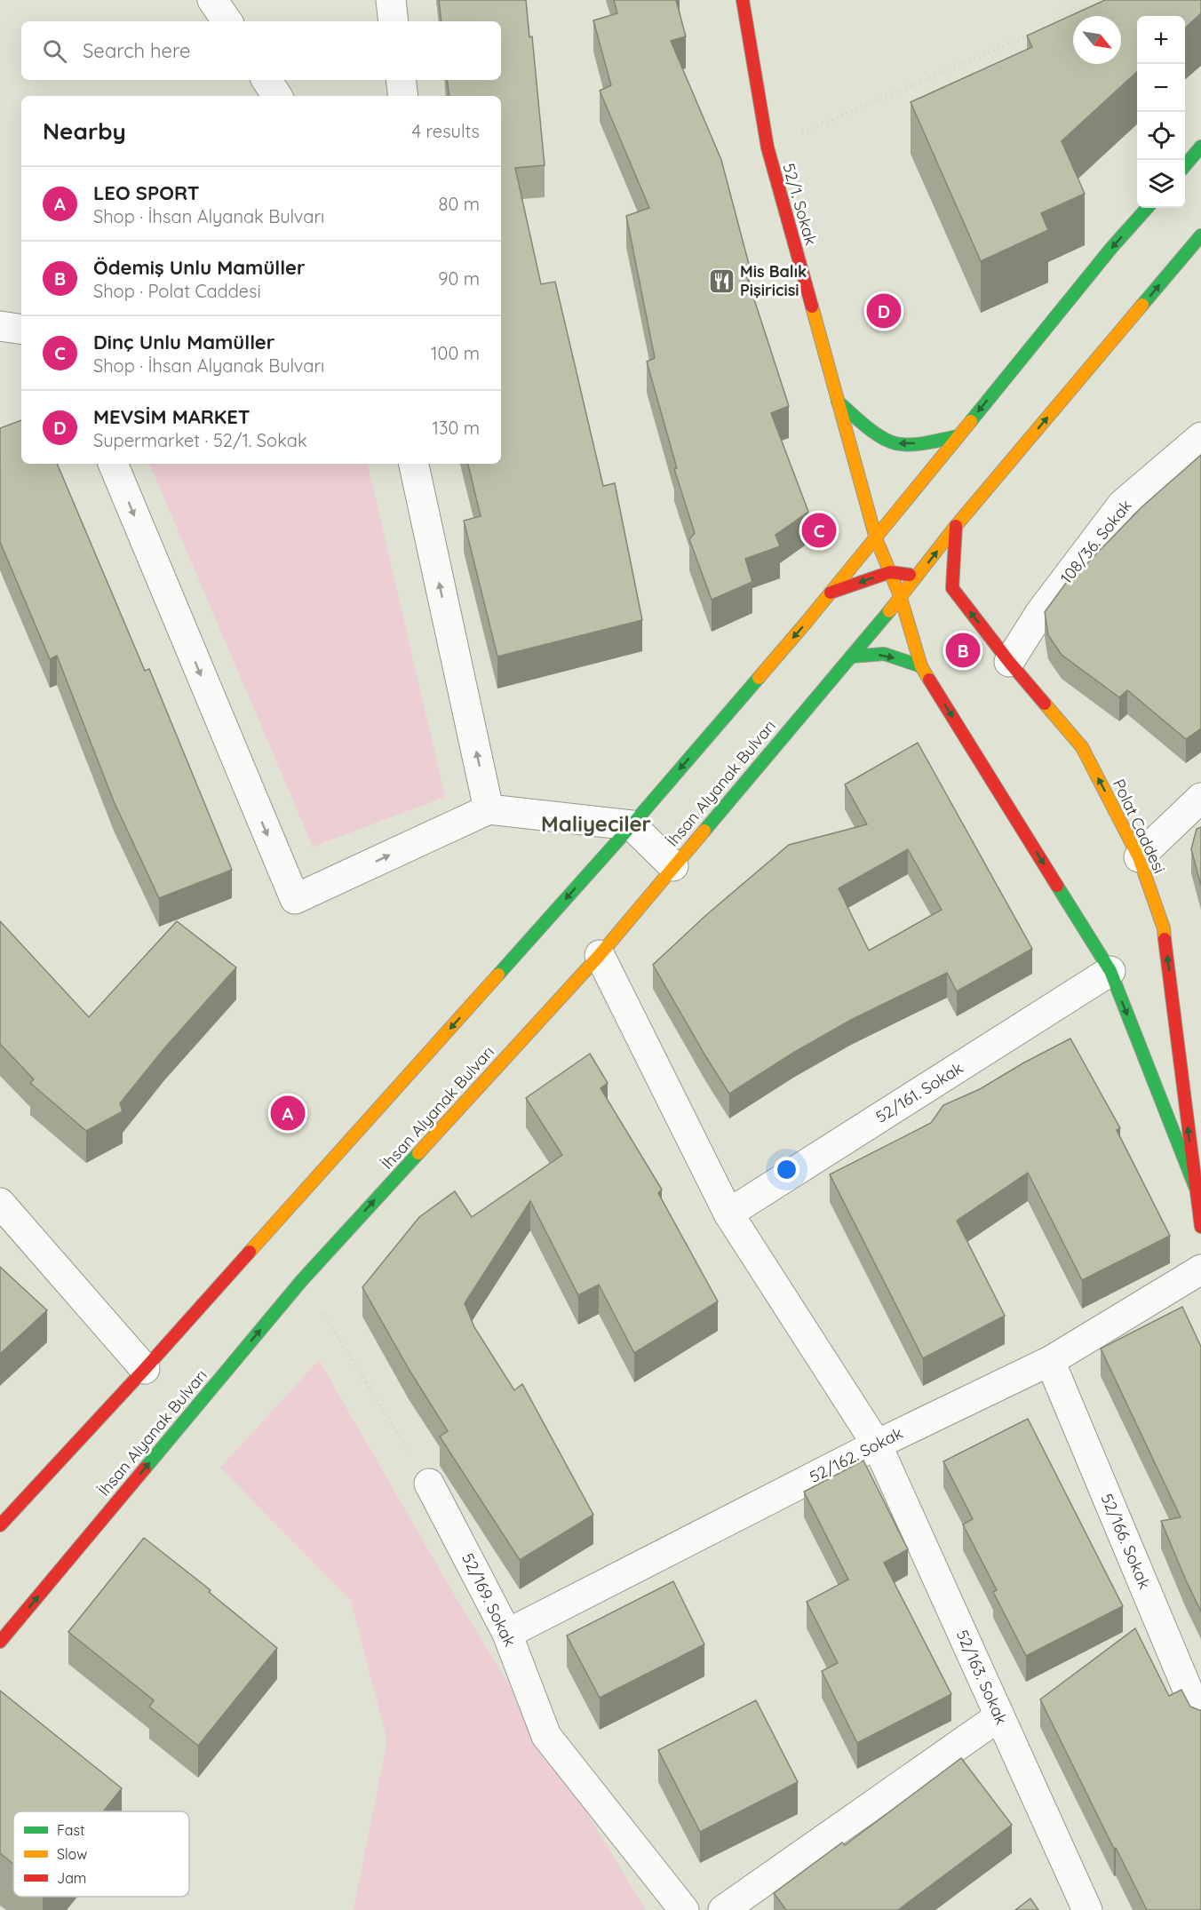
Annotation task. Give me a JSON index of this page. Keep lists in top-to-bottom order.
{
  "streets": {
    "main road": ["52/1. Sokak", "İhsan Alyanak Bulvarı", "Polat Caddesi"],
    "street": [
      "108/36. Sokak",
      "52/161. Sokak",
      "52/162. Sokak",
      "52/166. Sokak",
      "52/169. Sokak",
      "52/163. Sokak"
    ]
  },
  "crossings": [
    ["52/1. Sokak", "Polat Caddesi"],
    ["108/36. Sokak", "Polat Caddesi"],
    ["İhsan Alyanak Bulvarı", "Polat Caddesi"],
    ["Polat Caddesi", "52/161. Sokak"],
    ["52/162. Sokak", "52/166. Sokak"],
    ["52/162. Sokak", "52/169. Sokak"],
    ["52/162. Sokak", "52/163. Sokak"]
  ],
  "districts": ["Maliyeciler"],
  "places": {
    "restaurant": ["Mis Balık Pişiricisi"]
  },
  "legend": ["Fast", "Slow", "Jam"],
  "north": "bottom right",
  "page": {
    "map_buttons": ["+", "−"],
    "search": "Search here",
    "heading": ["Nearby", "4 results"],
    "list": [
      {
        "mark": "A",
        "name": "LEO SPORT",
        "note": "Shop · İhsan Alyanak Bulvarı",
        "value": "80 m"
      },
      {
        "mark": "B",
        "name": "Ödemiş Unlu Mamüller",
        "note": "Shop · Polat Caddesi",
        "value": "90 m"
      },
      {
        "mark": "C",
        "name": "Dinç Unlu Mamüller",
        "note": "Shop · İhsan Alyanak Bulvarı",
        "value": "100 m"
      },
      {
        "mark": "D",
        "name": "MEVSİM MARKET",
        "note": "Supermarket · 52/1. Sokak",
        "value": "130 m"
      }
    ],
    "pins": [
      "D",
      "C",
      "B",
      "A"
    ]
  }
}
